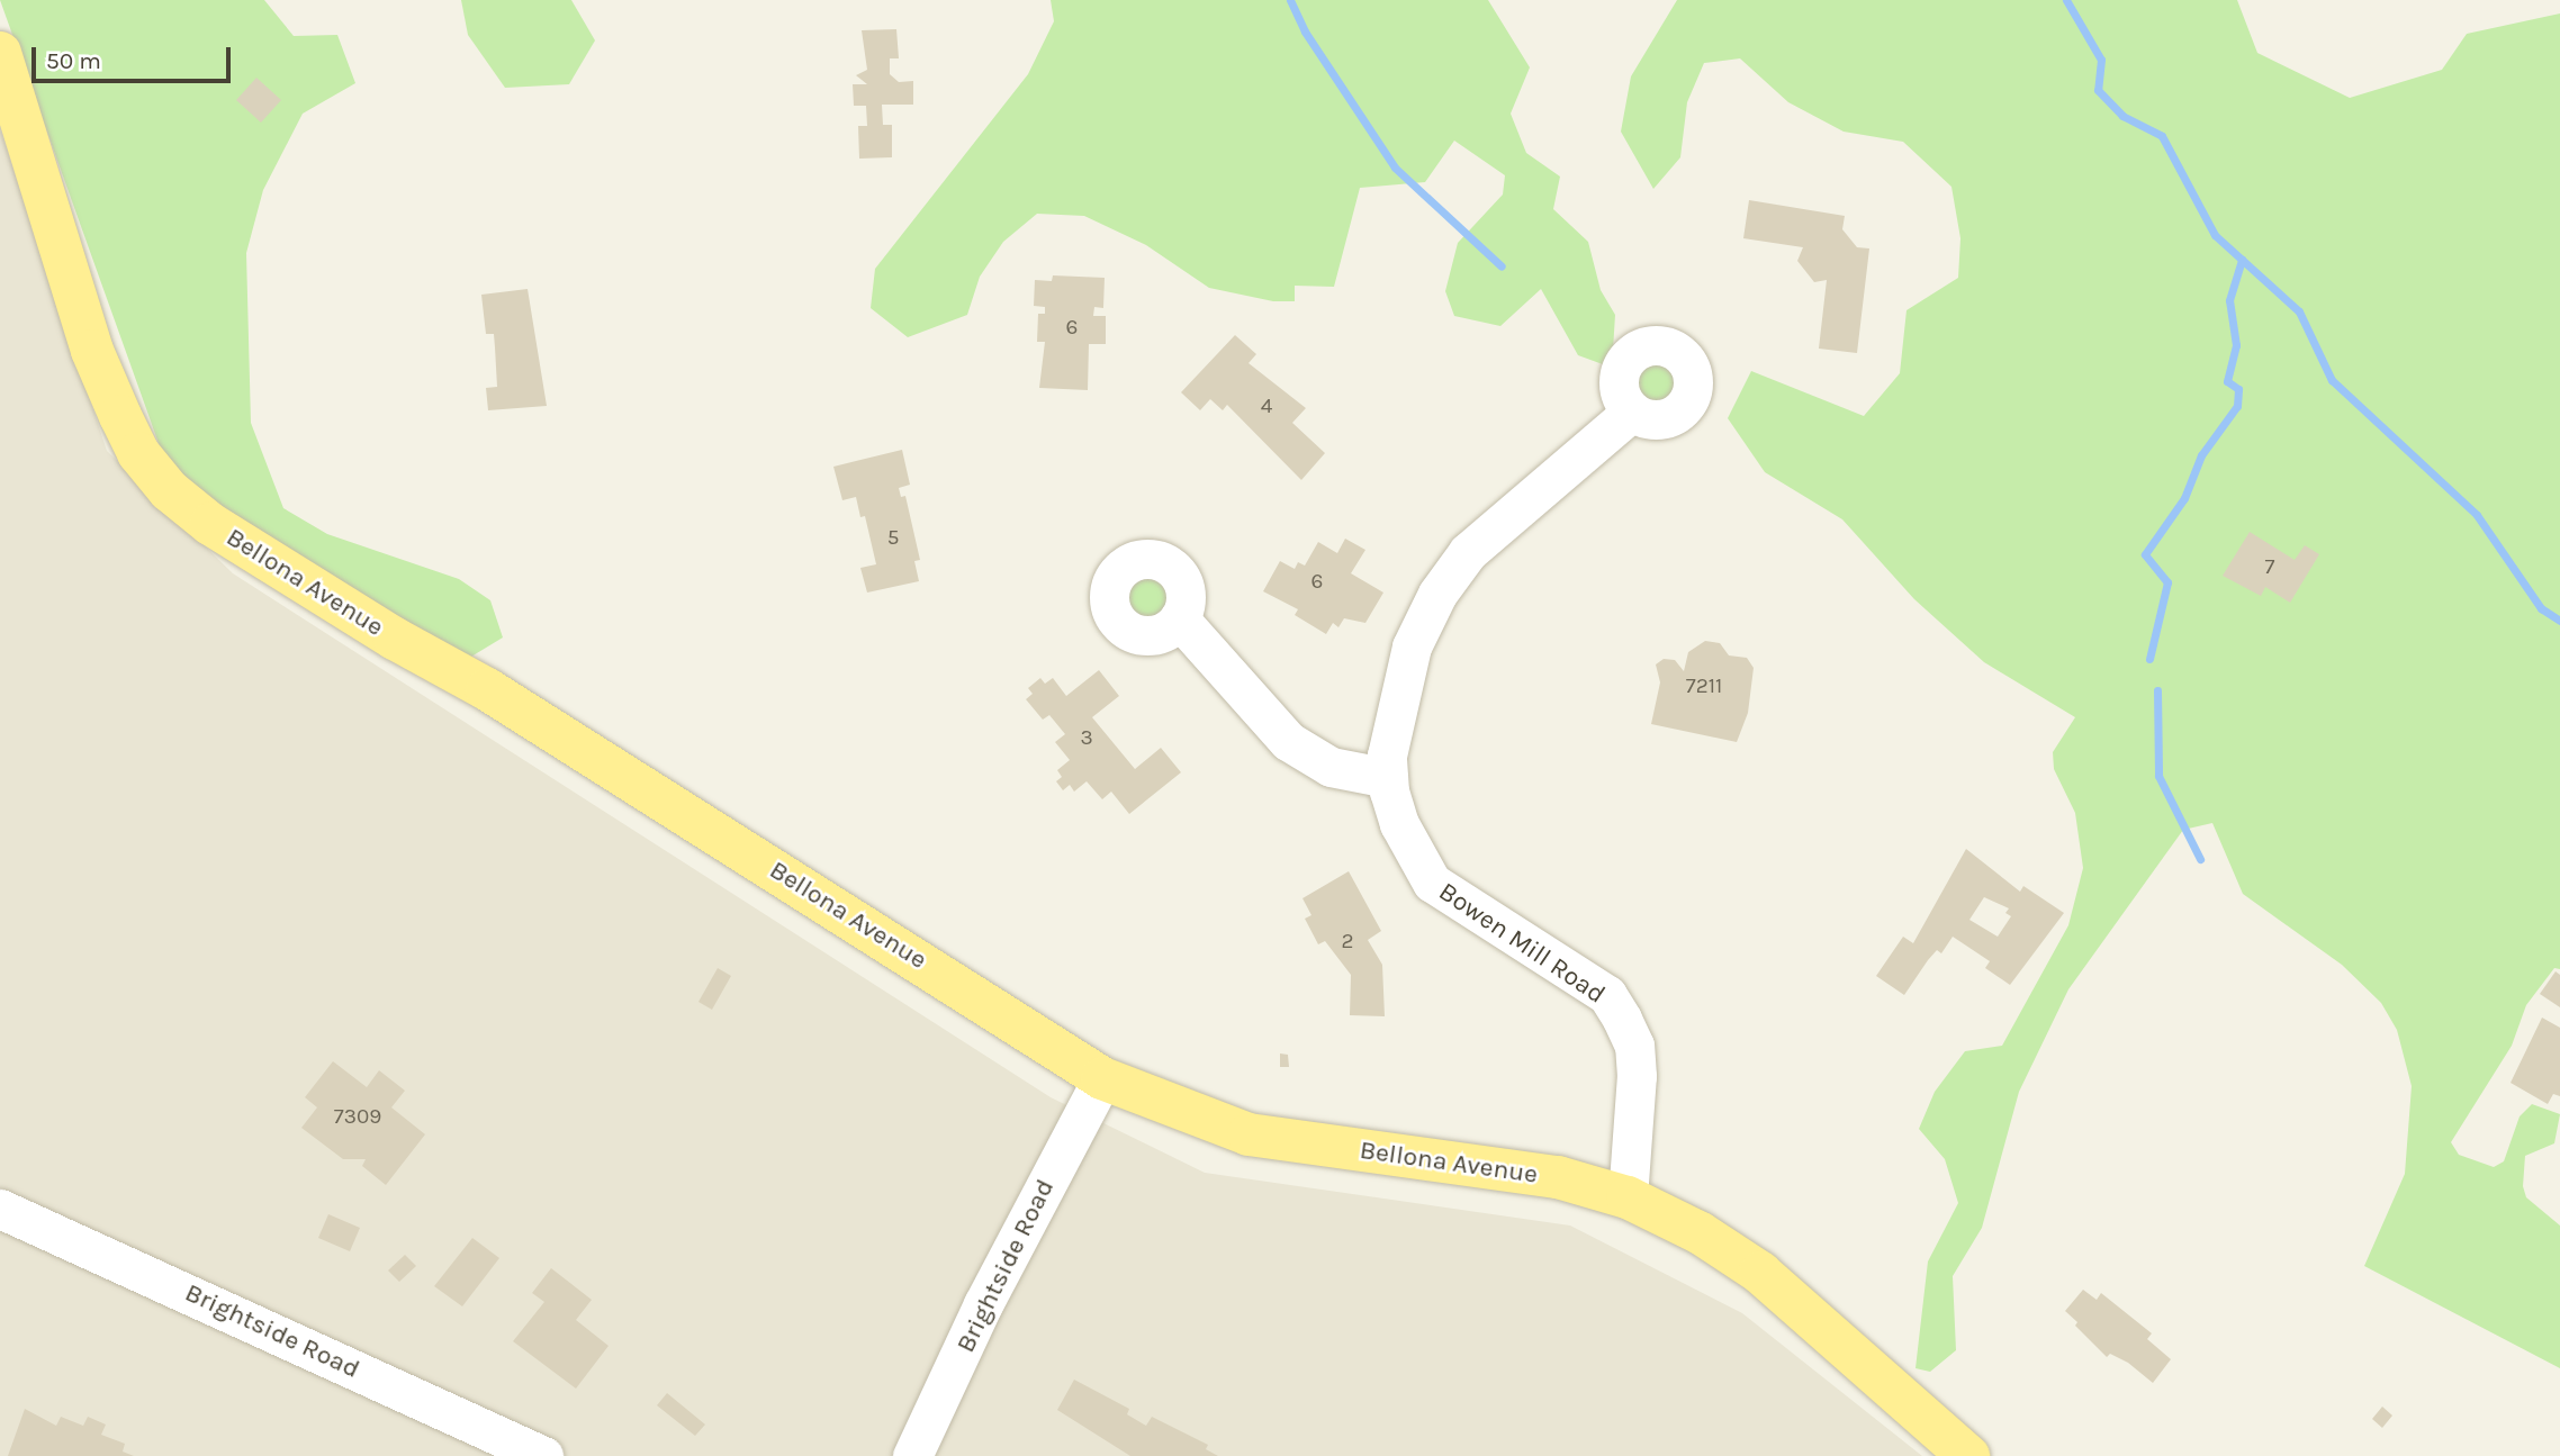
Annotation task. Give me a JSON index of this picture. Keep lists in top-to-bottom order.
{
  "streets": {
    "main road": ["Bellona Avenue"],
    "street": ["Bowen Mill Road", "Brightside Road"]
  },
  "crossings": [
    ["Bellona Avenue", "Bowen Mill Road"],
    ["Bellona Avenue", "Brightside Road"]
  ],
  "house_numbers": [
    "6",
    "4",
    "5",
    "7",
    "6",
    "7211",
    "3",
    "2",
    "7309"
  ],
  "scale_bar": "50 m"
}
